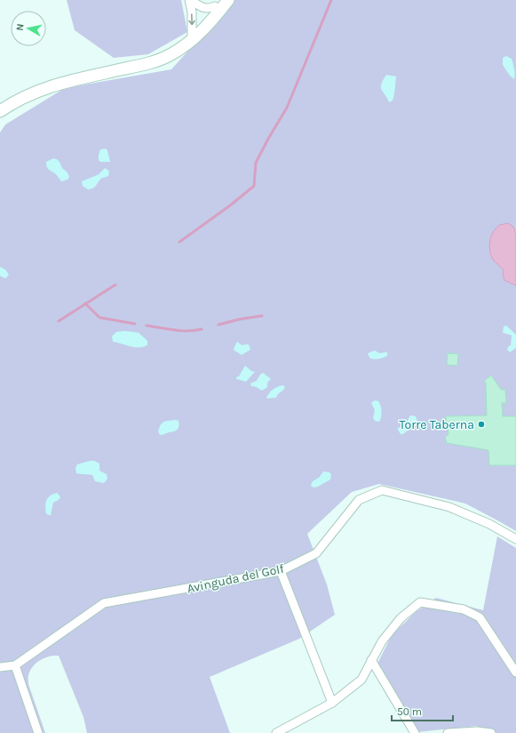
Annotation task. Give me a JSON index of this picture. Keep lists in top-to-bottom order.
{
  "streets": {
    "street": ["Avinguda del Golf"]
  },
  "places": ["Torre Taberna"],
  "scale_bar": "50 m",
  "north": "left"
}
